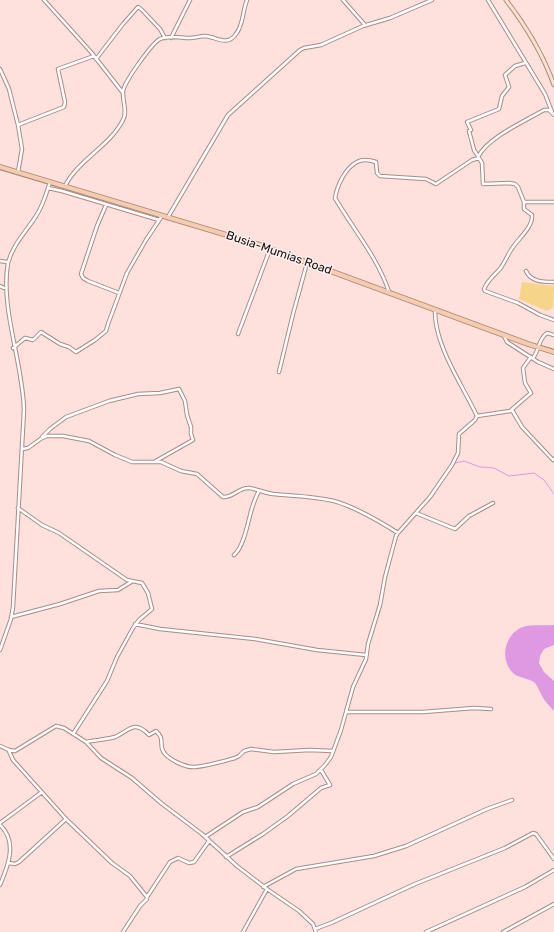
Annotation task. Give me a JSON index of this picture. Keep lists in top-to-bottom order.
{
  "streets": {
    "highway": ["Busia-Mumias Road"]
  }
}
